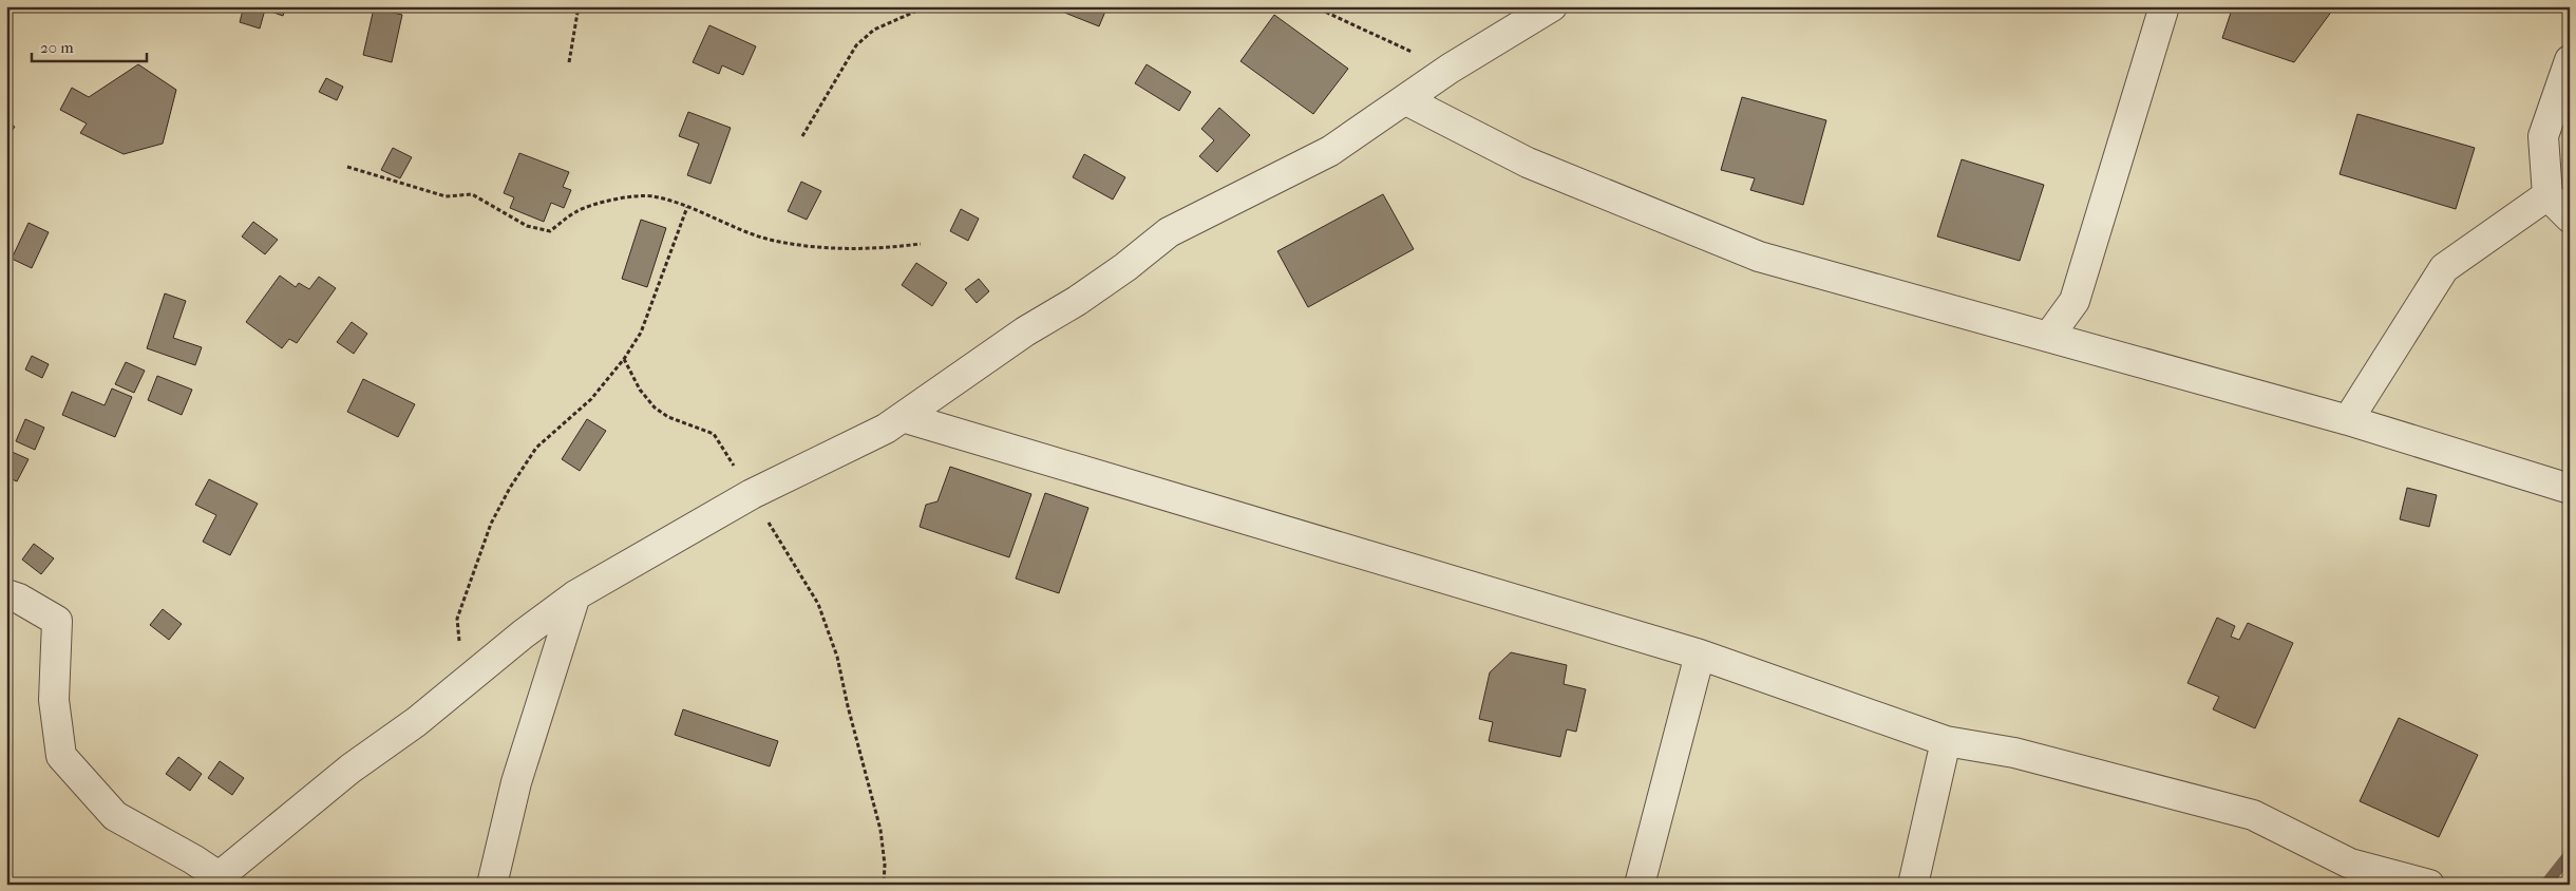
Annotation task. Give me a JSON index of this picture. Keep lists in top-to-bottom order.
{
  "scale_bar": "20 m"
}
